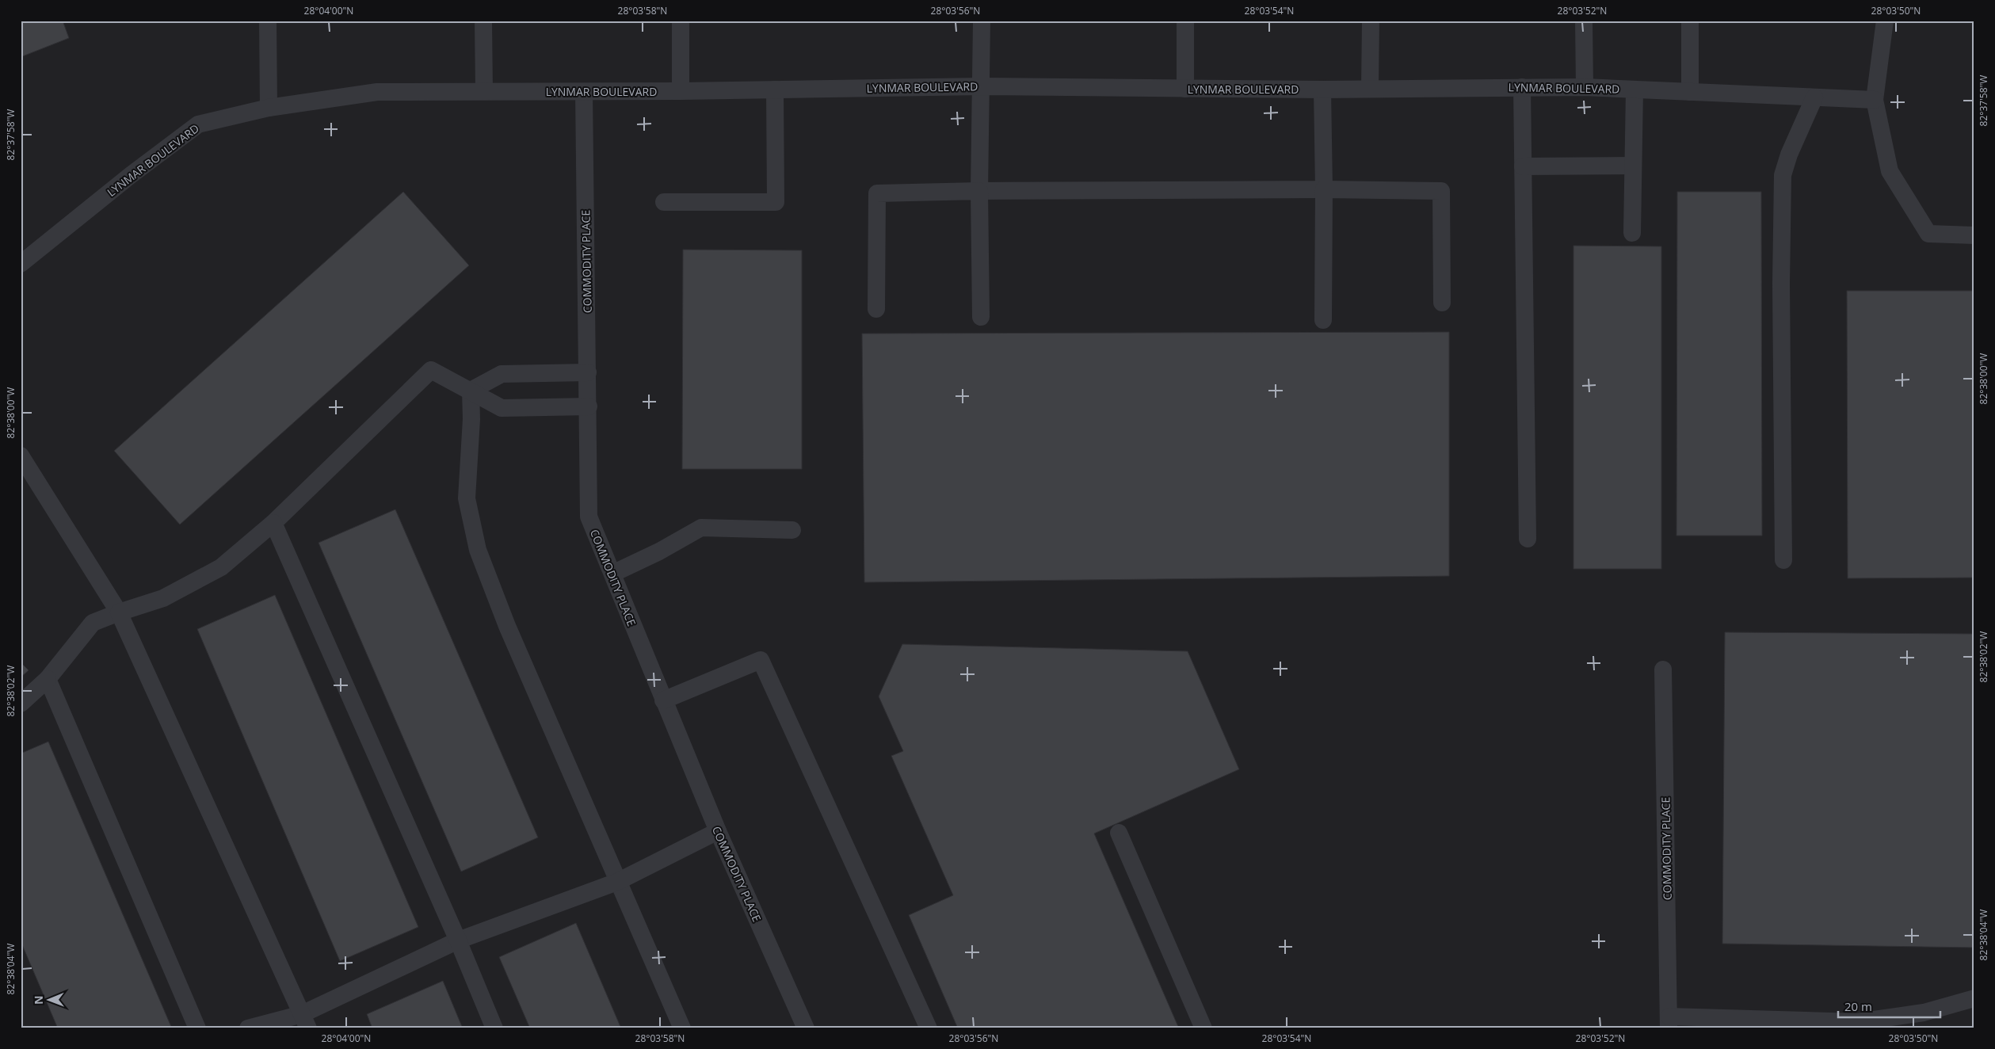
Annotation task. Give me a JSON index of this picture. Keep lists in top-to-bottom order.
{
  "streets": {
    "lane": ["LYNMAR BOULEVARD", "COMMODITY PLACE"]
  },
  "crossings": [
    ["LYNMAR BOULEVARD", "COMMODITY PLACE"]
  ],
  "scale_bar": "20 m",
  "north": "left",
  "coordinates": [
    "28°04'00\"N",
    "28°03'58\"N",
    "28°03'56\"N",
    "28°03'54\"N",
    "28°03'52\"N",
    "28°03'50\"N",
    "82°37'58\"W",
    "82°38'00\"W",
    "82°38'02\"W",
    "82°38'04\"W"
  ]
}
